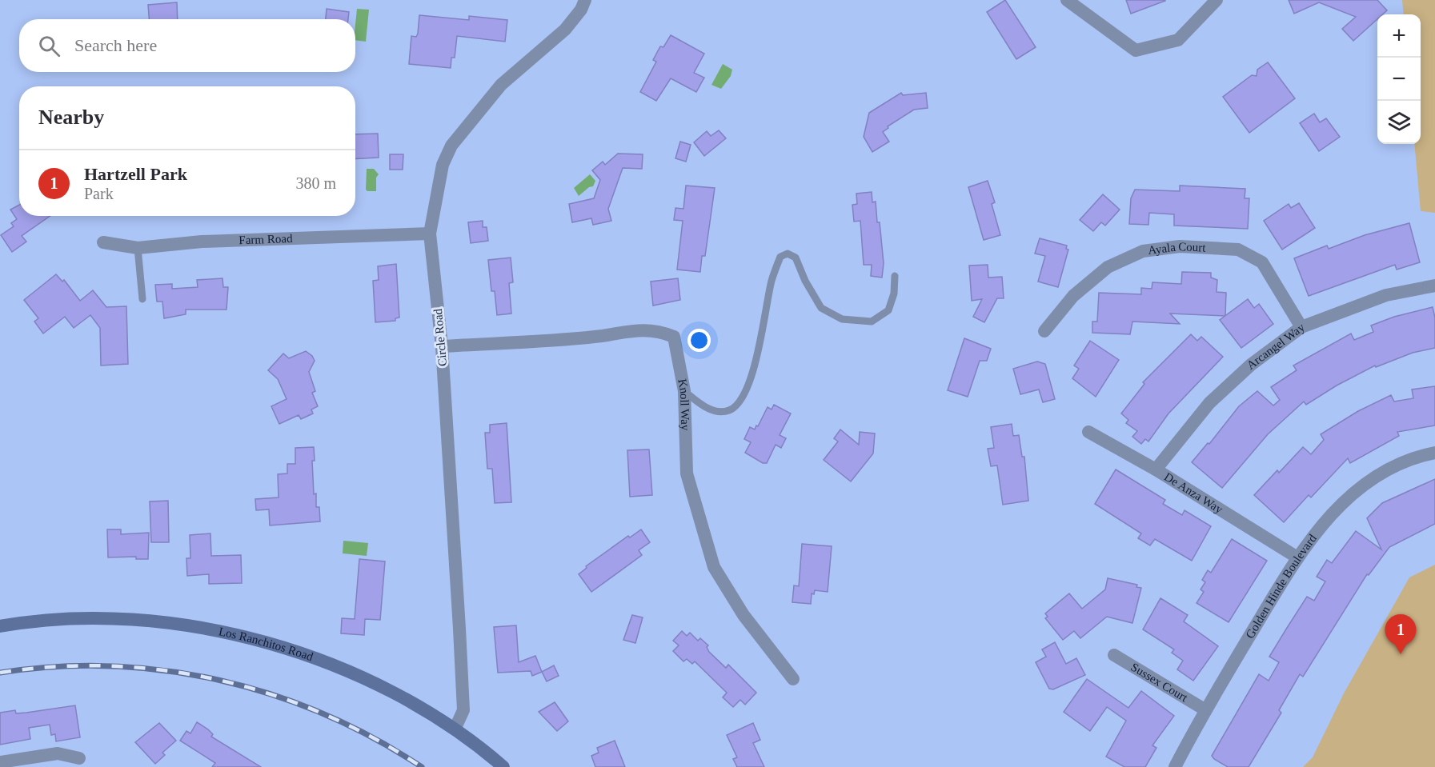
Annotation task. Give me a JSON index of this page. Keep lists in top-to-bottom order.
{
  "streets": {
    "main road": ["Los Ranchitos Road"],
    "street": [
      "Farm Road",
      "Ayala Court",
      "Circle Road",
      "Arcangel Way",
      "Knoll Way",
      "De Anza Way",
      "Golden Hinde Boulevard",
      "Sussex Court"
    ]
  },
  "crossings": [
    ["Farm Road", "Circle Road"],
    ["Ayala Court", "Arcangel Way"],
    ["Circle Road", "Knoll Way"],
    ["Circle Road", "Los Ranchitos Road"],
    ["Arcangel Way", "De Anza Way"],
    ["De Anza Way", "Golden Hinde Boulevard"],
    ["Golden Hinde Boulevard", "Sussex Court"]
  ],
  "page": {
    "map_buttons": ["+", "−"],
    "search": "Search here",
    "heading": "Nearby",
    "list": [
      {
        "mark": "1",
        "name": "Hartzell Park",
        "note": "Park",
        "value": "380 m"
      }
    ],
    "pins": "1"
  }
}
